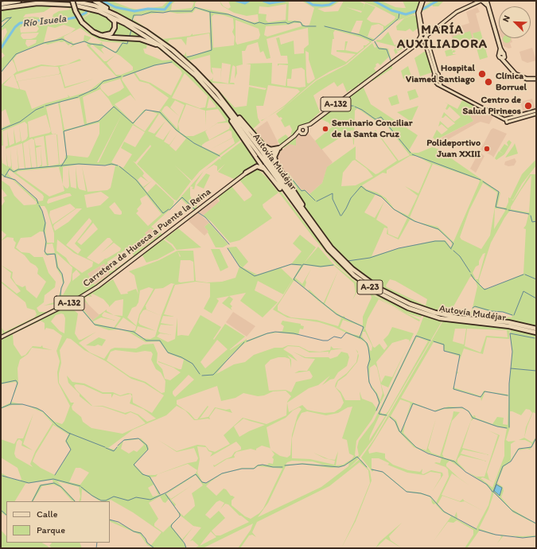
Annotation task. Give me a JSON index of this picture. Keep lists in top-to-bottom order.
{
  "streets": {
    "highway": ["Autovía Mudéjar", "A-23"],
    "main road": ["A-132", "Carretera de Huesca a Puente la Reina"]
  },
  "crossings": [
    ["A-132", "Carretera de Huesca a Puente la Reina"]
  ],
  "districts": ["MARÍA AUXILIADORA"],
  "water": ["Río Isuela"],
  "places": [
    "Hospital Viamed Santiago",
    "Clínica Borruel",
    "Centro de Salud Pirineos",
    "Seminario Conciliar de la Santa Cruz",
    "Polideportivo Juan XXIII"
  ],
  "legend": ["Calle", "Parque"],
  "north": "top left"
}
